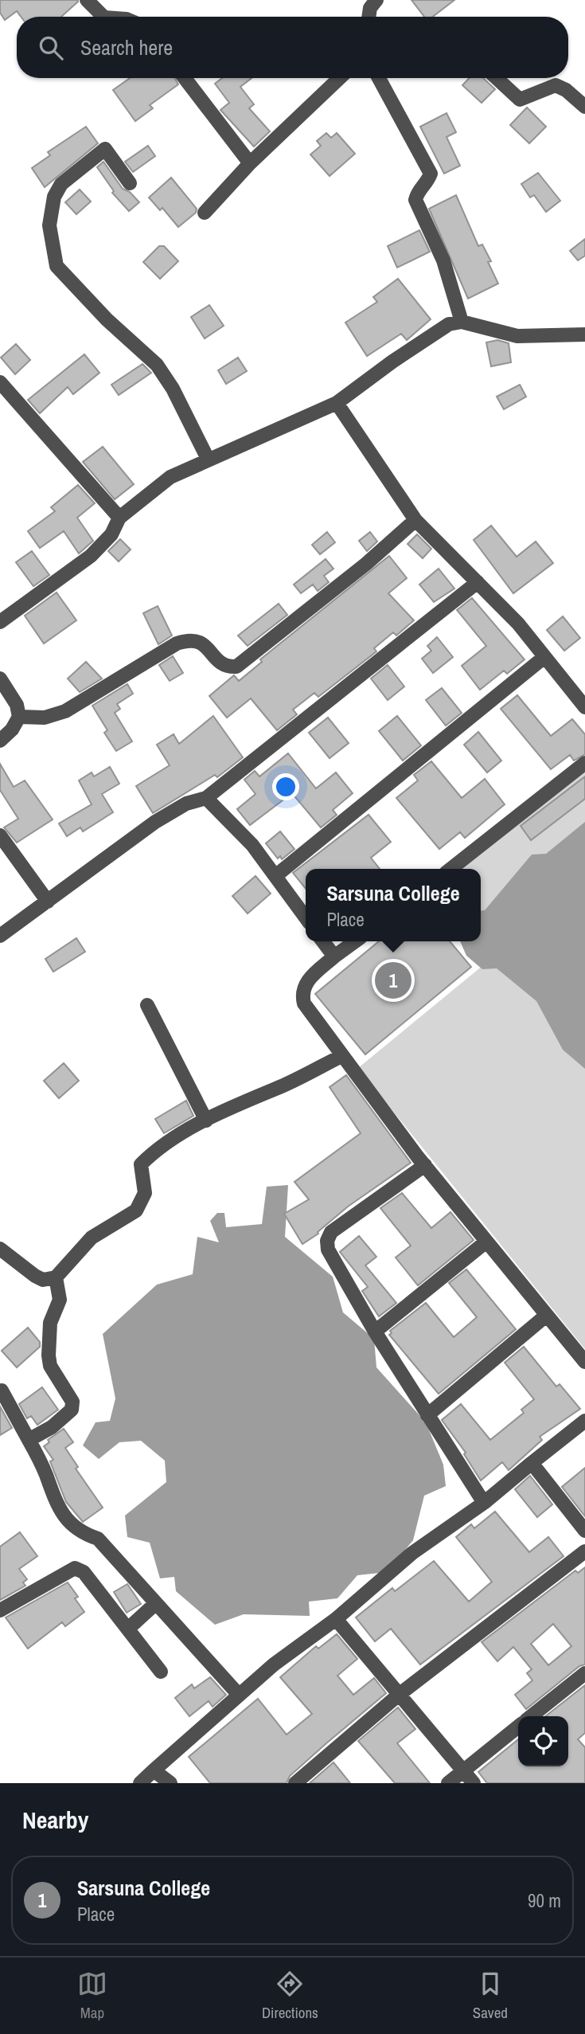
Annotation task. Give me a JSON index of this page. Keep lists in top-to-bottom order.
{
  "page": {
    "search": "Search here",
    "popup": ["Sarsuna College", "Place"],
    "pins": "1",
    "heading": "Nearby",
    "list": [
      {
        "mark": "1",
        "name": "Sarsuna College",
        "note": "Place",
        "value": "90 m"
      }
    ],
    "nav": ["Map", "Directions", "Saved"]
  }
}
